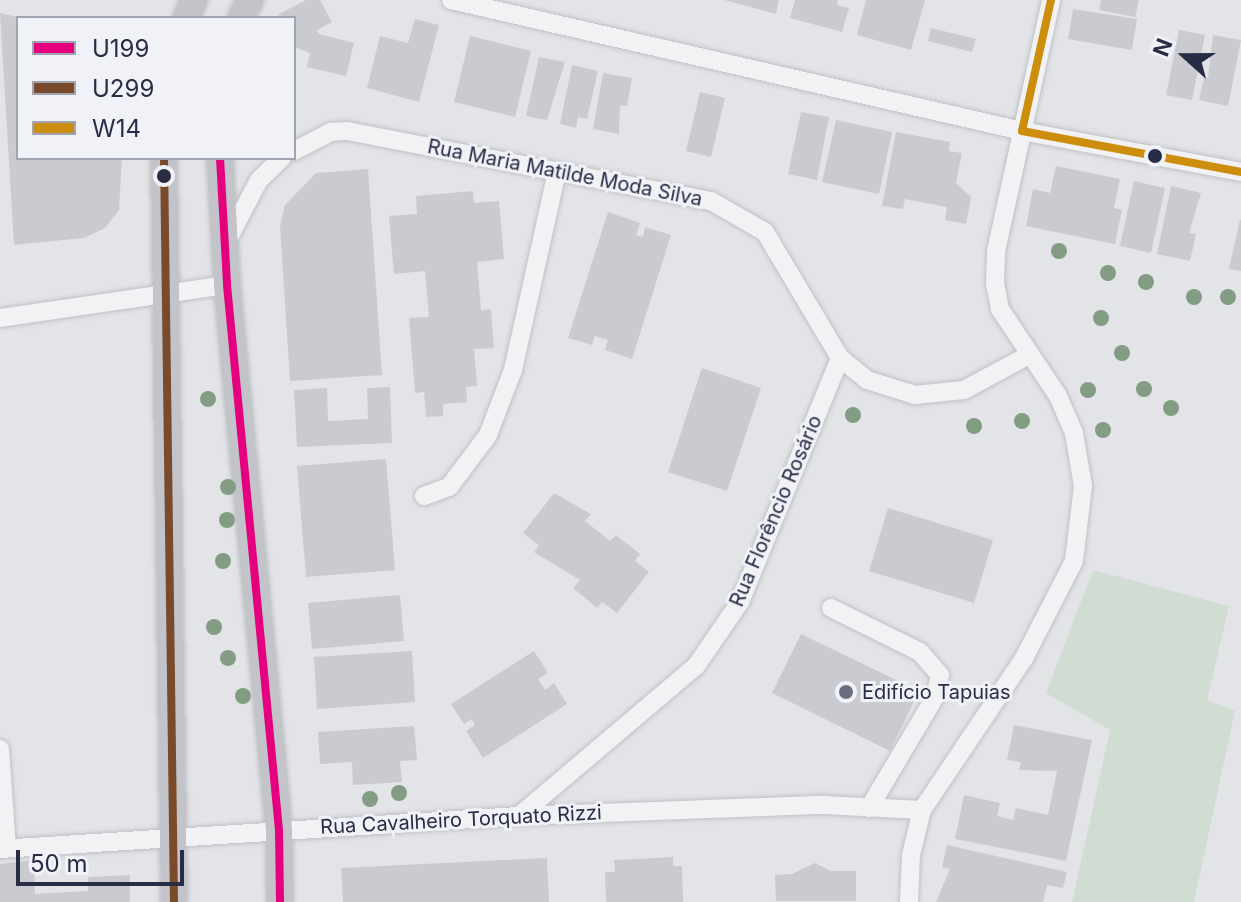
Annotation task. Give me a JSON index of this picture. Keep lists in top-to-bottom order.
{
  "streets": {
    "street": ["Rua Maria Matilde Moda Silva", "Rua Florêncio Rosário", "Rua Cavalheiro Torquato Rizzi"]
  },
  "crossings": [
    ["Rua Maria Matilde Moda Silva", "Rua Florêncio Rosário"],
    ["Rua Florêncio Rosário", "Rua Cavalheiro Torquato Rizzi"]
  ],
  "places": ["Edifício Tapuias"],
  "lines": ["transit line W14", "transit line U199", "transit line U299"],
  "legend": ["U199", "U299", "W14"],
  "scale_bar": "50 m",
  "north": "left"
}
